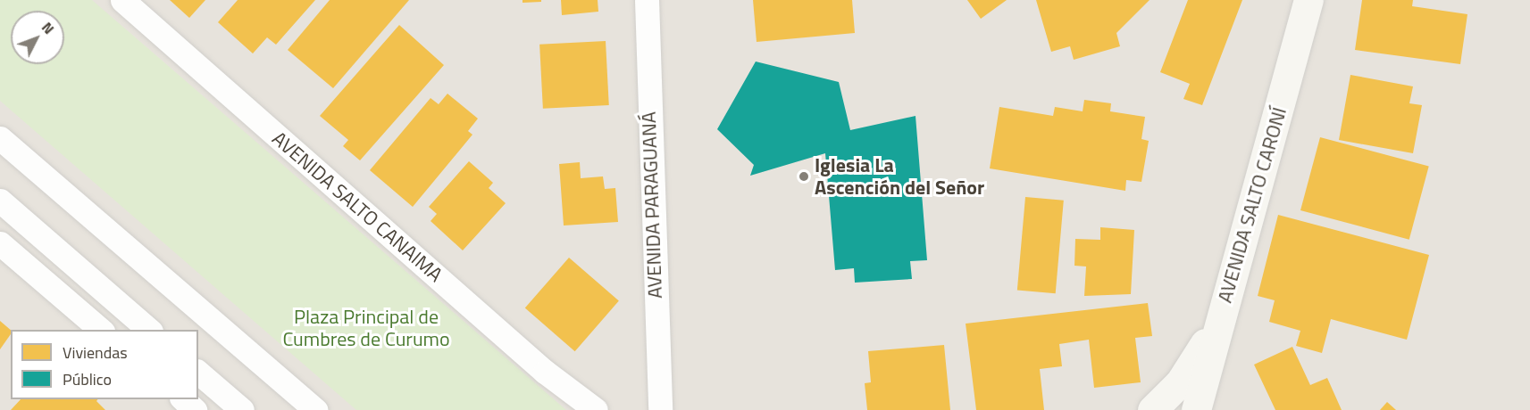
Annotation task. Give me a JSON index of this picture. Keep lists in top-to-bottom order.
{
  "streets": {
    "main road": ["AVENIDA SALTO CARONÍ"],
    "street": ["AVENIDA PARAGUANÁ", "AVENIDA SALTO CANAIMA"]
  },
  "parks": ["Plaza Principal de Cumbres de Curumo"],
  "places": ["Iglesia La Ascención del Señor"],
  "legend": ["Viviendas", "Público"],
  "north": "top right"
}
